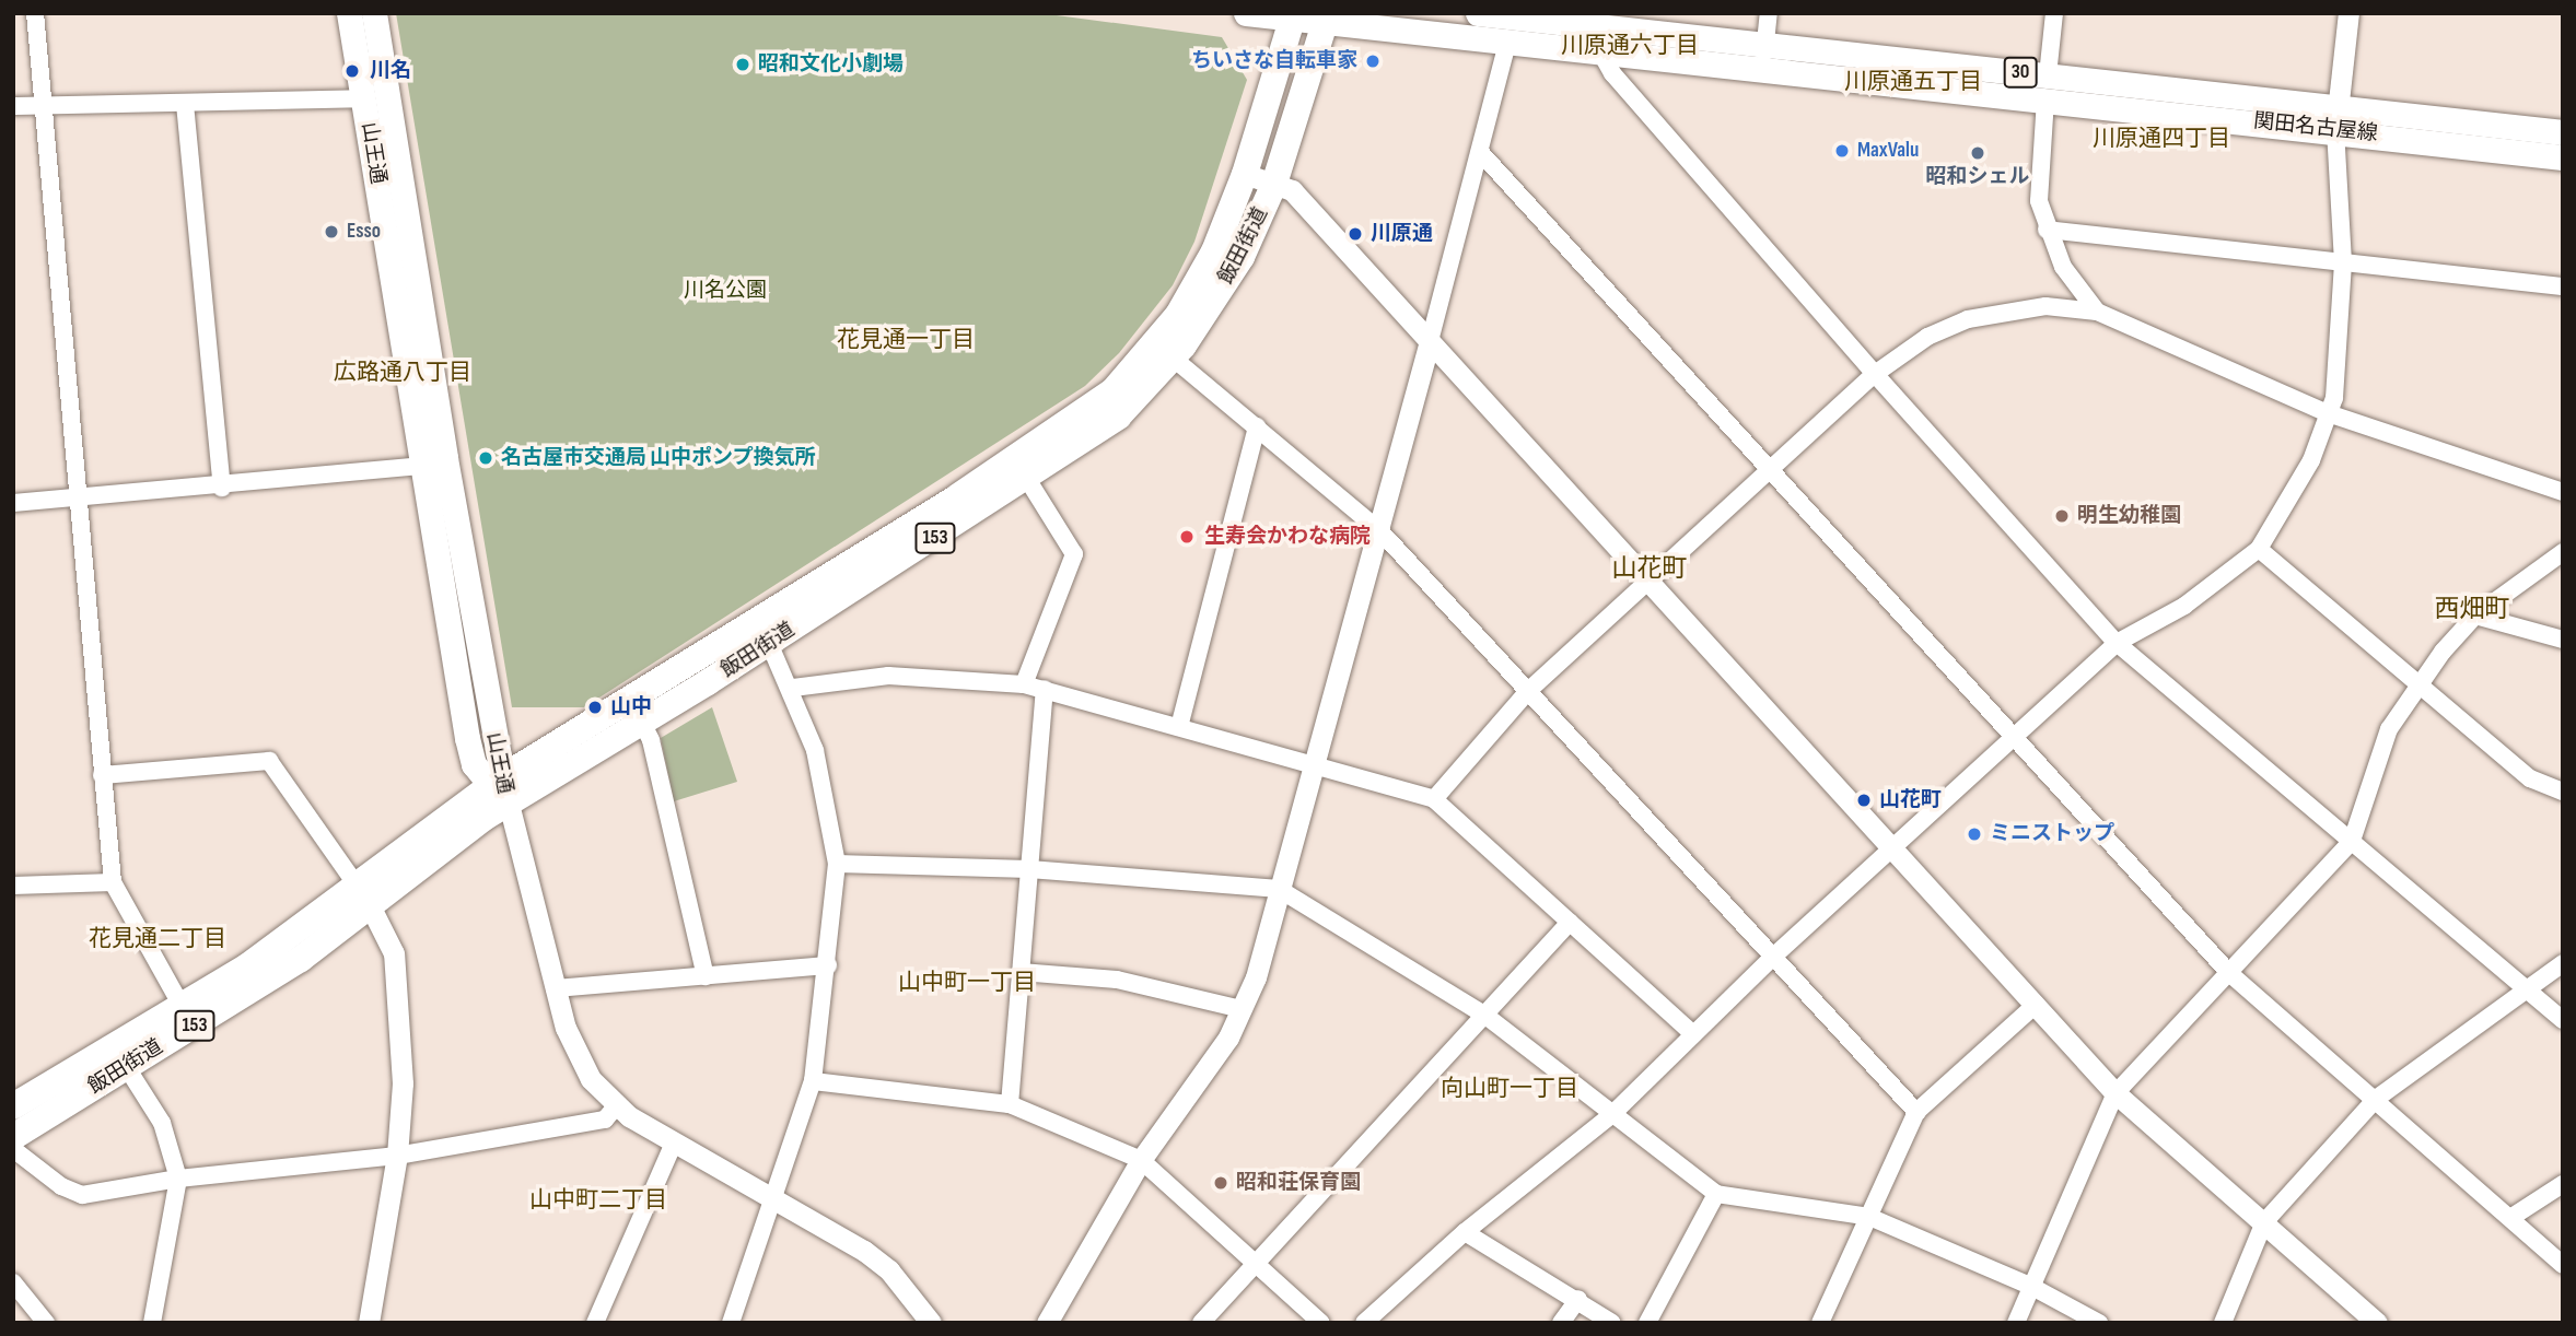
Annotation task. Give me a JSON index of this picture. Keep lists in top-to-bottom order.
{
  "streets": {
    "highway": ["飯田街道", "153"],
    "main road": ["30", "関田名古屋線", "山王通"]
  },
  "crossings": [
    ["関田名古屋線", "飯田街道"],
    ["山王通", "飯田街道"]
  ],
  "districts": [
    "川原通六丁目",
    "川原通五丁目",
    "川原通四丁目",
    "花見通一丁目",
    "広路通八丁目",
    "山花町",
    "西畑町",
    "花見通二丁目",
    "山中町一丁目",
    "向山町一丁目",
    "山中町二丁目"
  ],
  "parks": ["川名公園"],
  "places": [
    "ちいさな自転車家",
    "昭和文化小劇場",
    "川名",
    "MaxValu",
    "昭和シェル",
    "Esso",
    "川原通",
    "名古屋市交通局 山中ポンプ換気所",
    "明生幼稚園",
    "生寿会かわな病院",
    "山中",
    "山花町",
    "ミニストップ",
    "昭和荘保育園"
  ]
}
